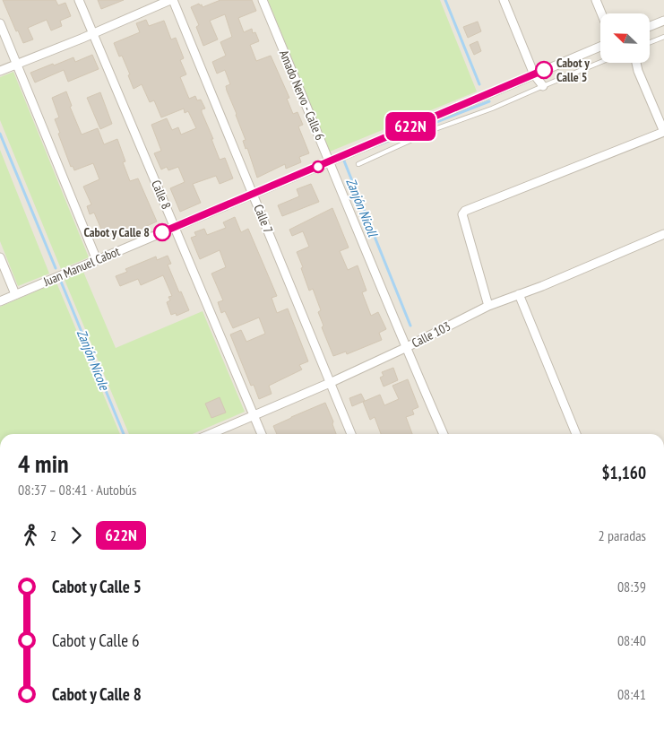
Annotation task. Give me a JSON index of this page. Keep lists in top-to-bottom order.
{
  "streets": {
    "street": [
      "Amado Nervo - Calle 6",
      "Calle 8",
      "Calle 7",
      "Juan Manuel Cabot",
      "Calle 103"
    ]
  },
  "crossings": [
    ["Amado Nervo - Calle 6", "Juan Manuel Cabot"],
    ["Amado Nervo - Calle 6", "Calle 103"],
    ["Calle 8", "Juan Manuel Cabot"],
    ["Calle 8", "Calle 103"],
    ["Calle 7", "Juan Manuel Cabot"],
    ["Calle 7", "Calle 103"]
  ],
  "water": ["Zanjón Nicoll", "Zanjón Nicole"],
  "places": ["Cabot y Calle 5", "Cabot y Calle 8"],
  "lines": ["bus line 622N"],
  "north": "top left",
  "page": {
    "on_map": "622N",
    "heading": ["4 min", "08:37 – 08:41 · Autobús", "$1,160"],
    "legs": ["2", "622N", "2 paradas"],
    "list": [
      {
        "name": "Cabot y Calle 5",
        "value": "08:39"
      },
      {
        "name": "Cabot y Calle 6",
        "value": "08:40"
      },
      {
        "name": "Cabot y Calle 8",
        "value": "08:41"
      }
    ]
  }
}
